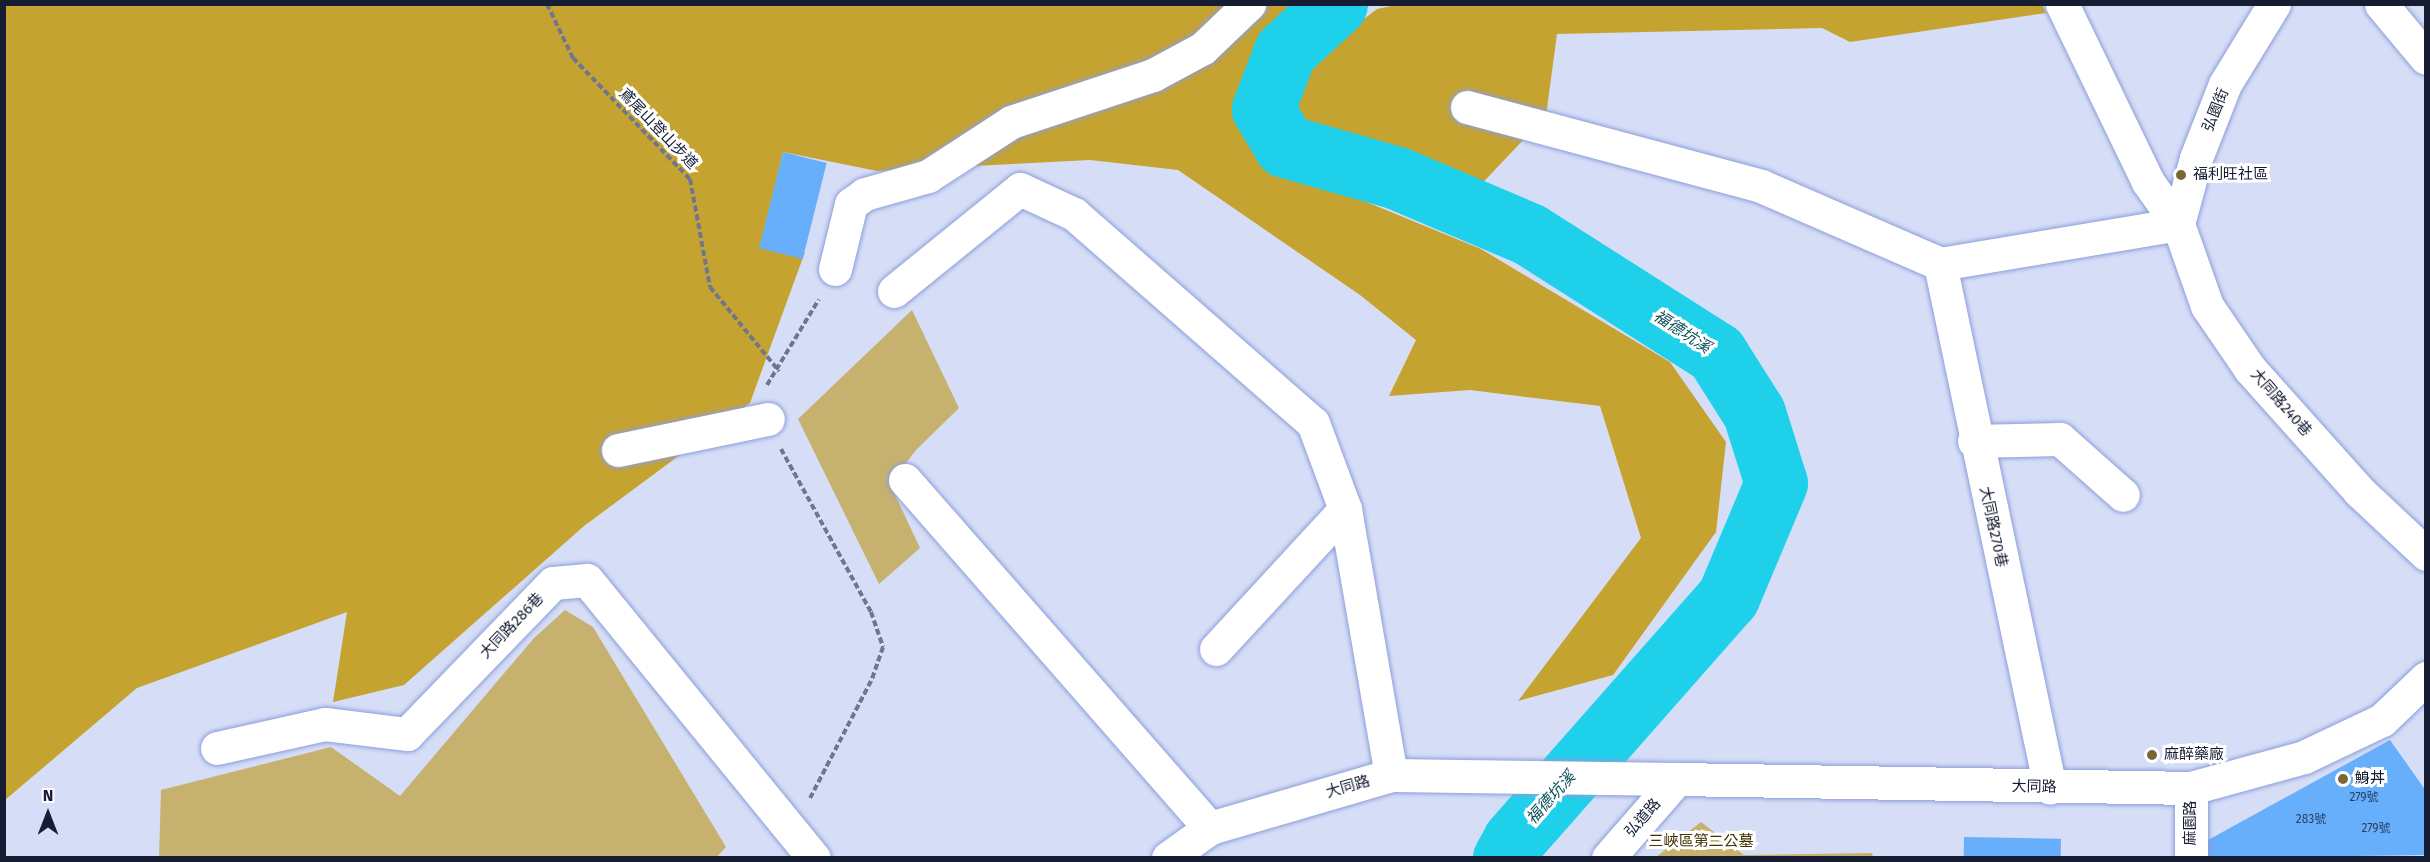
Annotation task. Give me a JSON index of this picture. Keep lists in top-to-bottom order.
{
  "streets": {
    "street": [
      "弘園街",
      "大同路240巷",
      "大同路270巷",
      "大同路286巷",
      "大同路",
      "弘道路",
      "麻園路"
    ],
    "path": ["鳶尾山登山步道"]
  },
  "crossings": [
    ["弘園街", "大同路240巷"],
    ["大同路270巷", "大同路"],
    ["大同路", "弘道路"],
    ["大同路", "麻園路"]
  ],
  "water": ["福德坑溪"],
  "parks": ["三峽區第二公墓"],
  "places": ["福利旺社區", "麻醉藥廠", "鯓丼"],
  "house_numbers": ["279號", "283號", "279號"],
  "north": "top"
}
